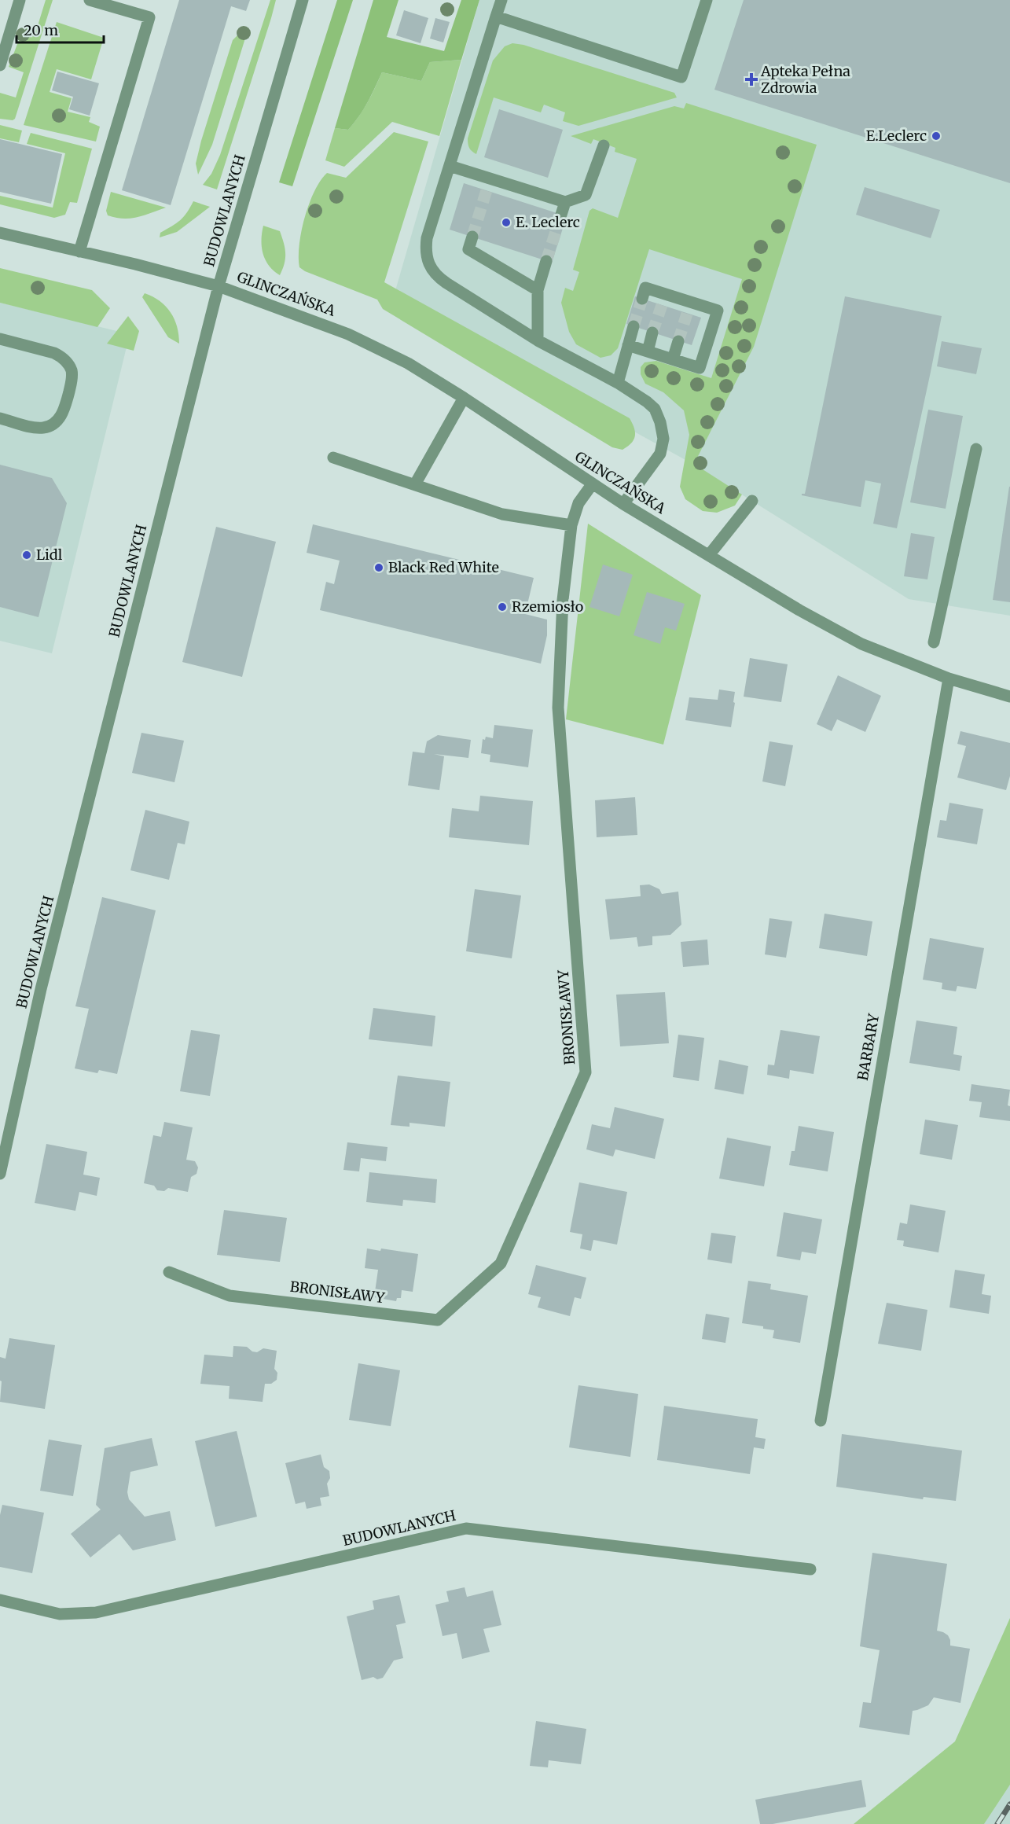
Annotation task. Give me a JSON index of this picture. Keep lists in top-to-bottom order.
{
  "streets": {
    "street": [
      "BUDOWLANYCH",
      "GLINCZAŃSKA",
      "BRONISŁAWY",
      "BARBARY"
    ]
  },
  "crossings": [
    ["BUDOWLANYCH", "GLINCZAŃSKA"],
    ["GLINCZAŃSKA", "BRONISŁAWY"],
    ["GLINCZAŃSKA", "BARBARY"]
  ],
  "places": {
    "health": ["Apteka Pełna Zdrowia"],
    "other": [
      "E.Leclerc",
      "E. Leclerc",
      "Lidl",
      "Black Red White",
      "Rzemiosło"
    ]
  },
  "scale_bar": "20 m"
}
